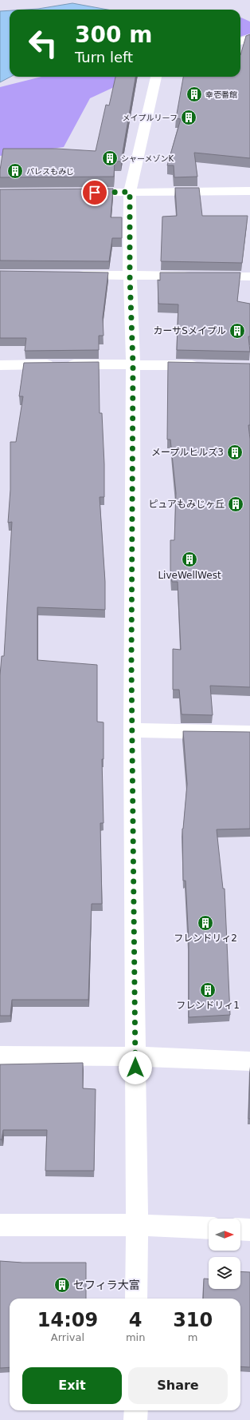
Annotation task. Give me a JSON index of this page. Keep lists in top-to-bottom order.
{
  "places": {
    "building": [
      "幸壱番館",
      "メイプルリーフ",
      "シャーメゾンK",
      "パレスもみじ",
      "カーサSメイプル",
      "メープルヒルズ3",
      "ピュアもみじヶ丘",
      "LiveWellWest",
      "フレンドリィ2",
      "フレンドリィ1",
      "セフィラ大富"
    ]
  },
  "north": "right",
  "page": {
    "turn": ["300 m", "Turn left"],
    "eta": [
      "14:09",
      "Arrival",
      "4",
      "min",
      "310",
      "m"
    ],
    "buttons": ["Exit", "Share"]
  }
}
